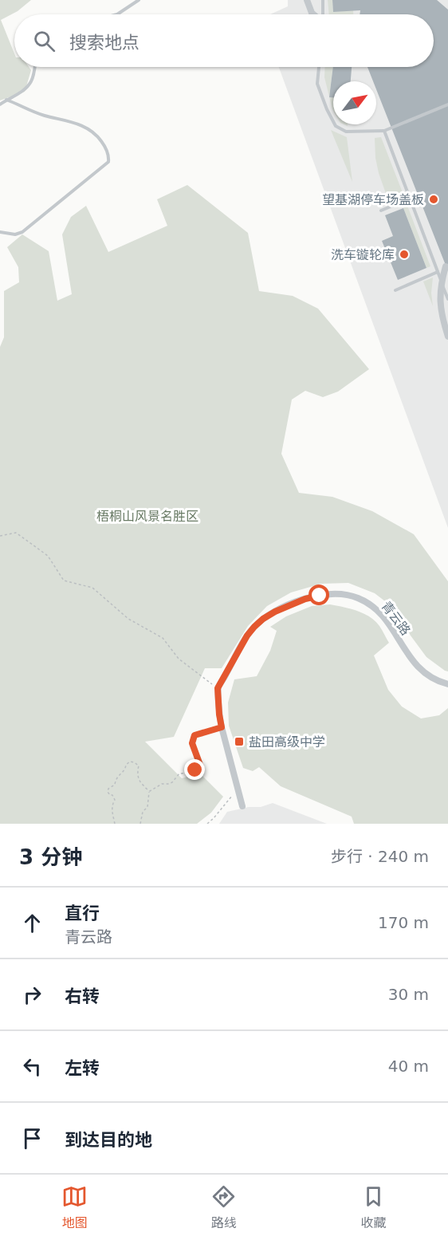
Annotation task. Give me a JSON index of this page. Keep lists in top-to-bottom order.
{
  "streets": {
    "street": ["青云路"]
  },
  "parks": ["梧桐山风景名胜区"],
  "places": {
    "other": ["望基湖停车场盖板", "洗车镟轮库"],
    "transit": ["盐田高级中学"]
  },
  "north": "top right",
  "page": {
    "search": "搜索地点",
    "heading": ["3 分钟", "步行 · 240 m"],
    "list": [
      ["直行", "青云路", "170 m"],
      ["右转", "30 m"],
      ["左转", "40 m"],
      "到达目的地"
    ],
    "nav": ["地图", "路线", "收藏"]
  }
}
